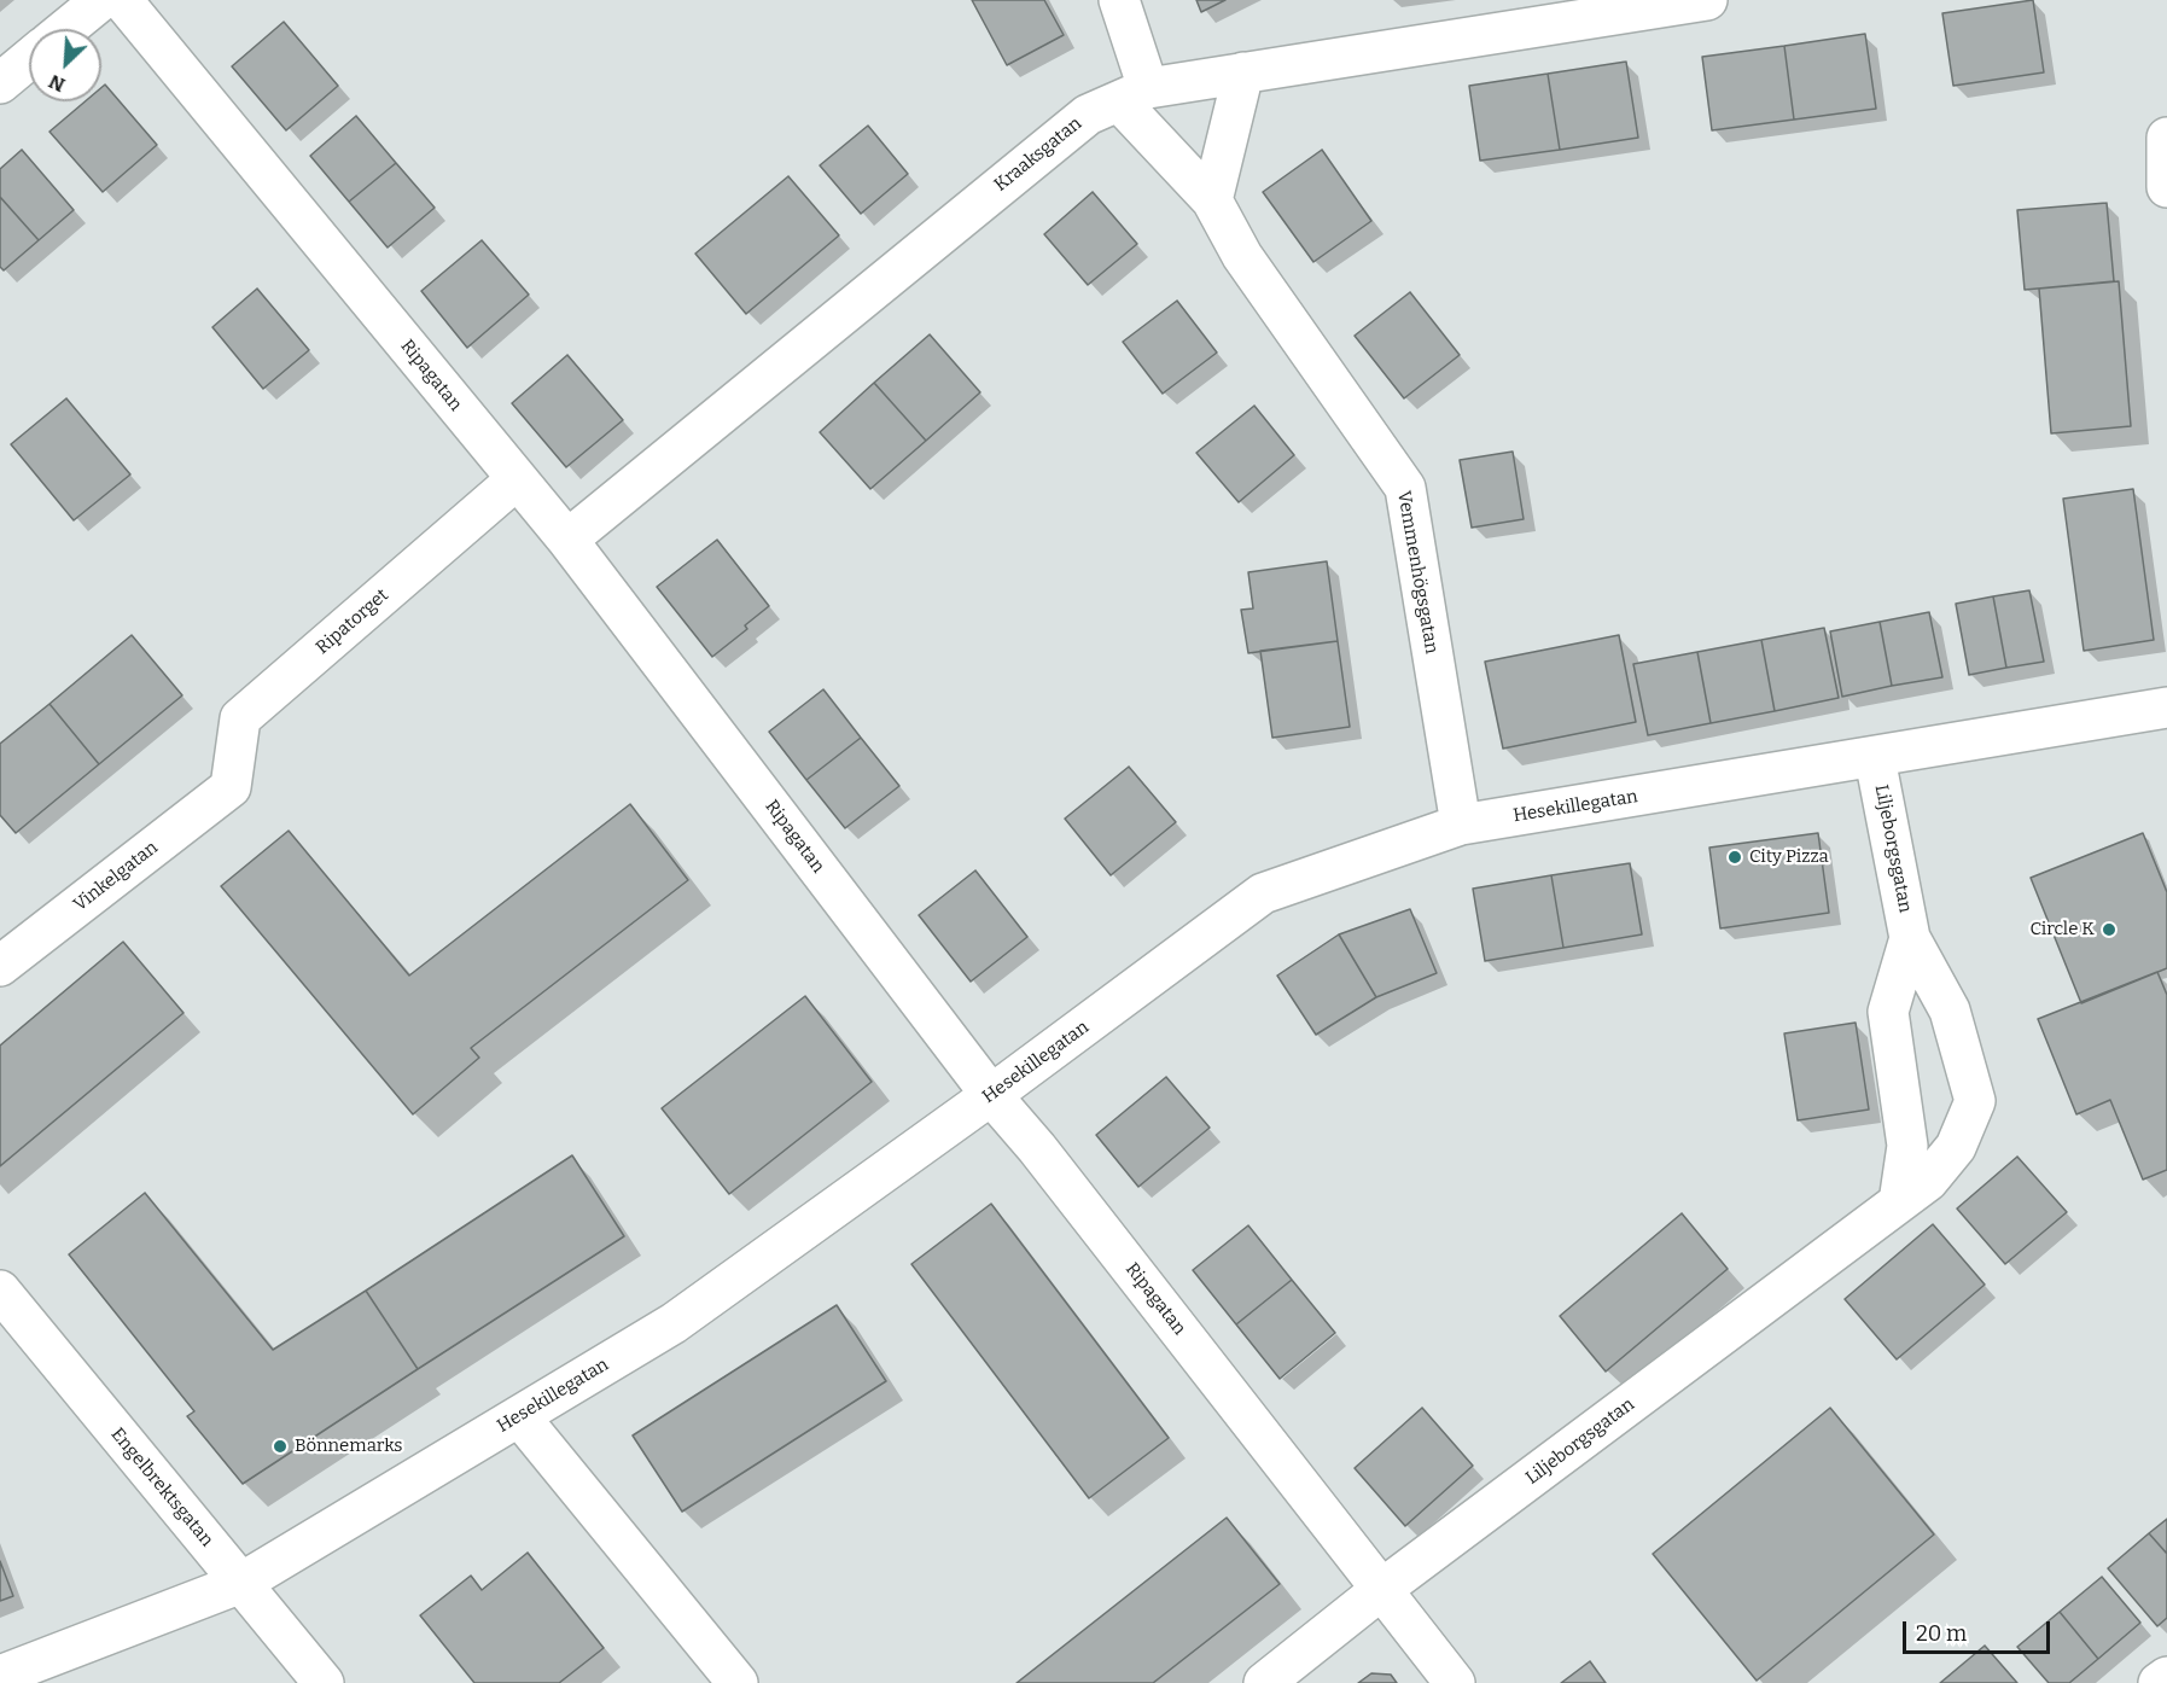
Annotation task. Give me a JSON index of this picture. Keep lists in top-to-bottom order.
{
  "streets": {
    "street": [
      "Kraaksgatan",
      "Ripagatan",
      "Vemmenhögsgatan",
      "Ripatorget",
      "Hesekillegatan",
      "Liljeborgsgatan",
      "Vinkelgatan",
      "Engelbrektsgatan"
    ]
  },
  "crossings": [
    ["Kraaksgatan", "Ripagatan"],
    ["Kraaksgatan", "Vemmenhögsgatan"],
    ["Ripagatan", "Ripatorget"],
    ["Ripagatan", "Hesekillegatan"],
    ["Ripagatan", "Liljeborgsgatan"],
    ["Vemmenhögsgatan", "Hesekillegatan"],
    ["Ripatorget", "Vinkelgatan"],
    ["Hesekillegatan", "Liljeborgsgatan"],
    ["Hesekillegatan", "Engelbrektsgatan"]
  ],
  "places": ["City Pizza", "Circle K", "Bönnemarks"],
  "scale_bar": "20 m",
  "north": "bottom left"
}
